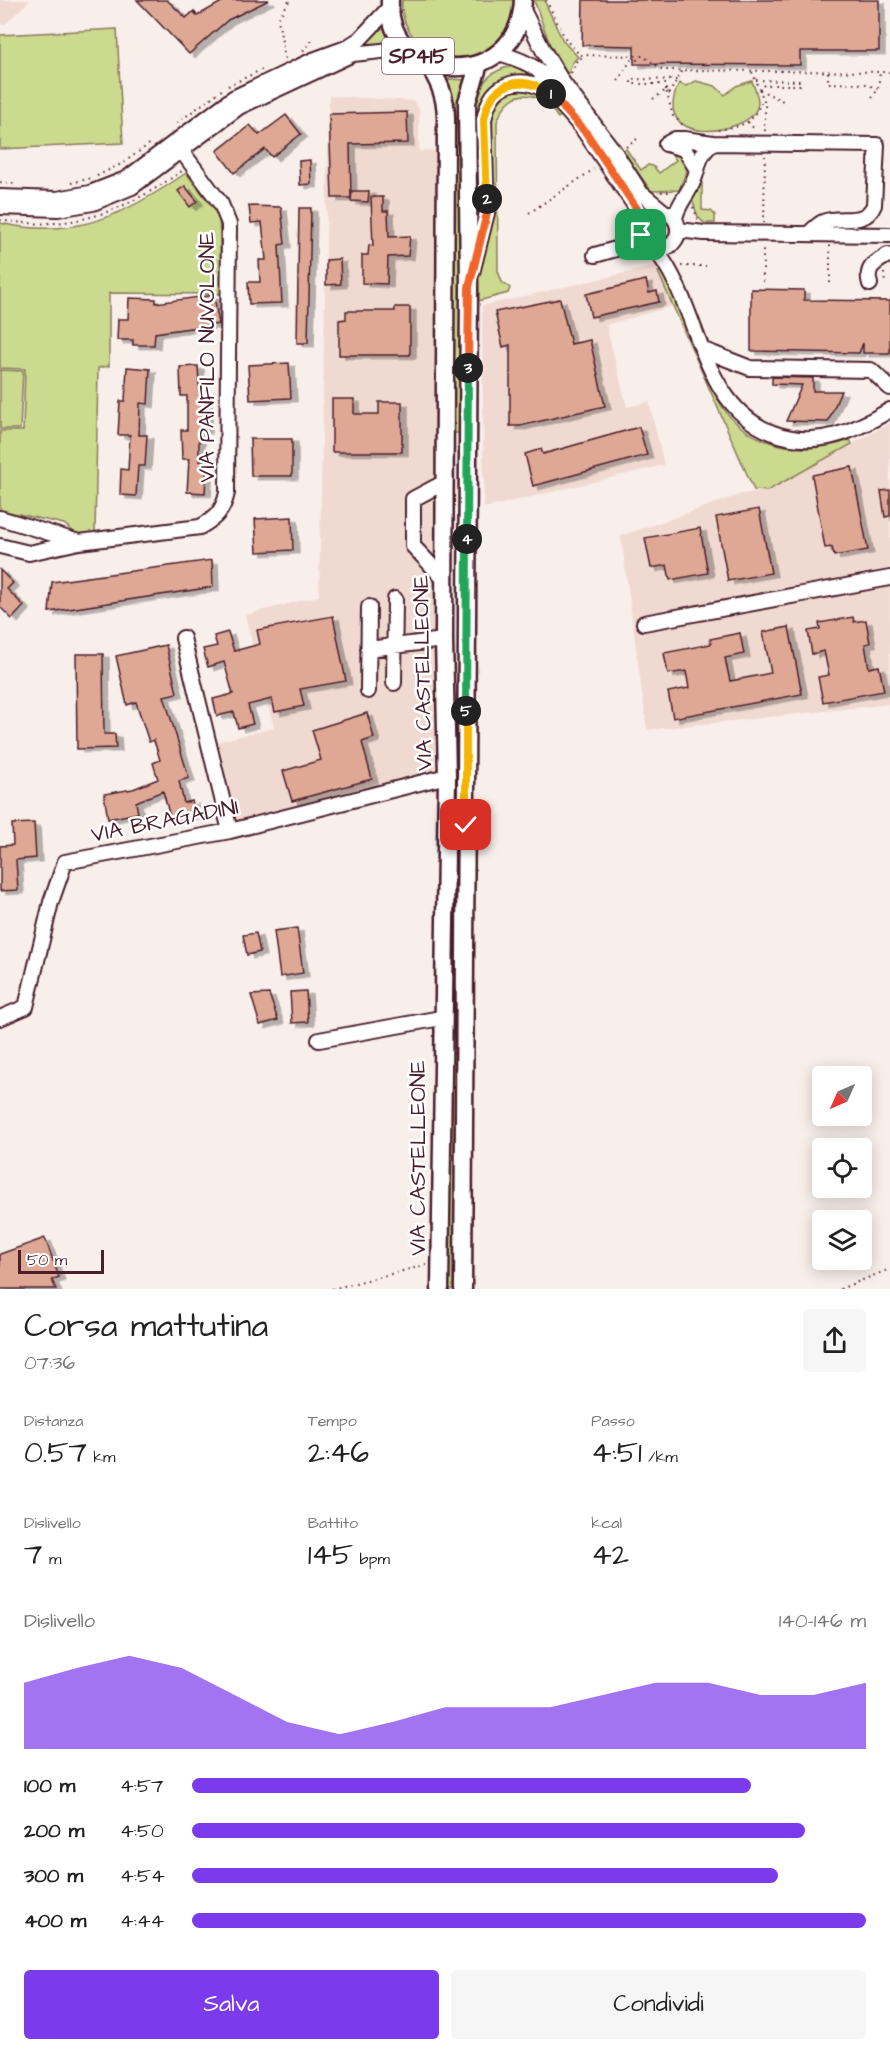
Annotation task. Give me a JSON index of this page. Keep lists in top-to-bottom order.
{
  "streets": {
    "main road": ["SP415", "VIA CASTELLEONE"],
    "street": ["VIA PANFILO NUVOLONE", "VIA BRAGADINI"]
  },
  "crossings": [
    ["SP415", "VIA CASTELLEONE"],
    ["VIA CASTELLEONE", "VIA BRAGADINI"]
  ],
  "scale_bar": "50 m",
  "north": "bottom left",
  "page": {
    "pins": [
      "1",
      "2",
      "3",
      "4",
      "5"
    ],
    "scale": "50 m",
    "heading": ["Corsa mattutina", "07:36"],
    "stats": [
      ["Distanza", "0.57 km"],
      ["Tempo", "2:46"],
      ["Passo", "4:51 /km"],
      ["Dislivello", "7 m"],
      ["Battito", "145 bpm"],
      ["kcal", "42"]
    ],
    "chart": ["Dislivello", "140–146 m"],
    "list": [
      {
        "name": "100 m",
        "note": "4:57"
      },
      {
        "name": "200 m",
        "note": "4:50"
      },
      {
        "name": "300 m",
        "note": "4:54"
      },
      {
        "name": "400 m",
        "note": "4:44"
      }
    ],
    "buttons": ["Salva", "Condividi"]
  }
}
